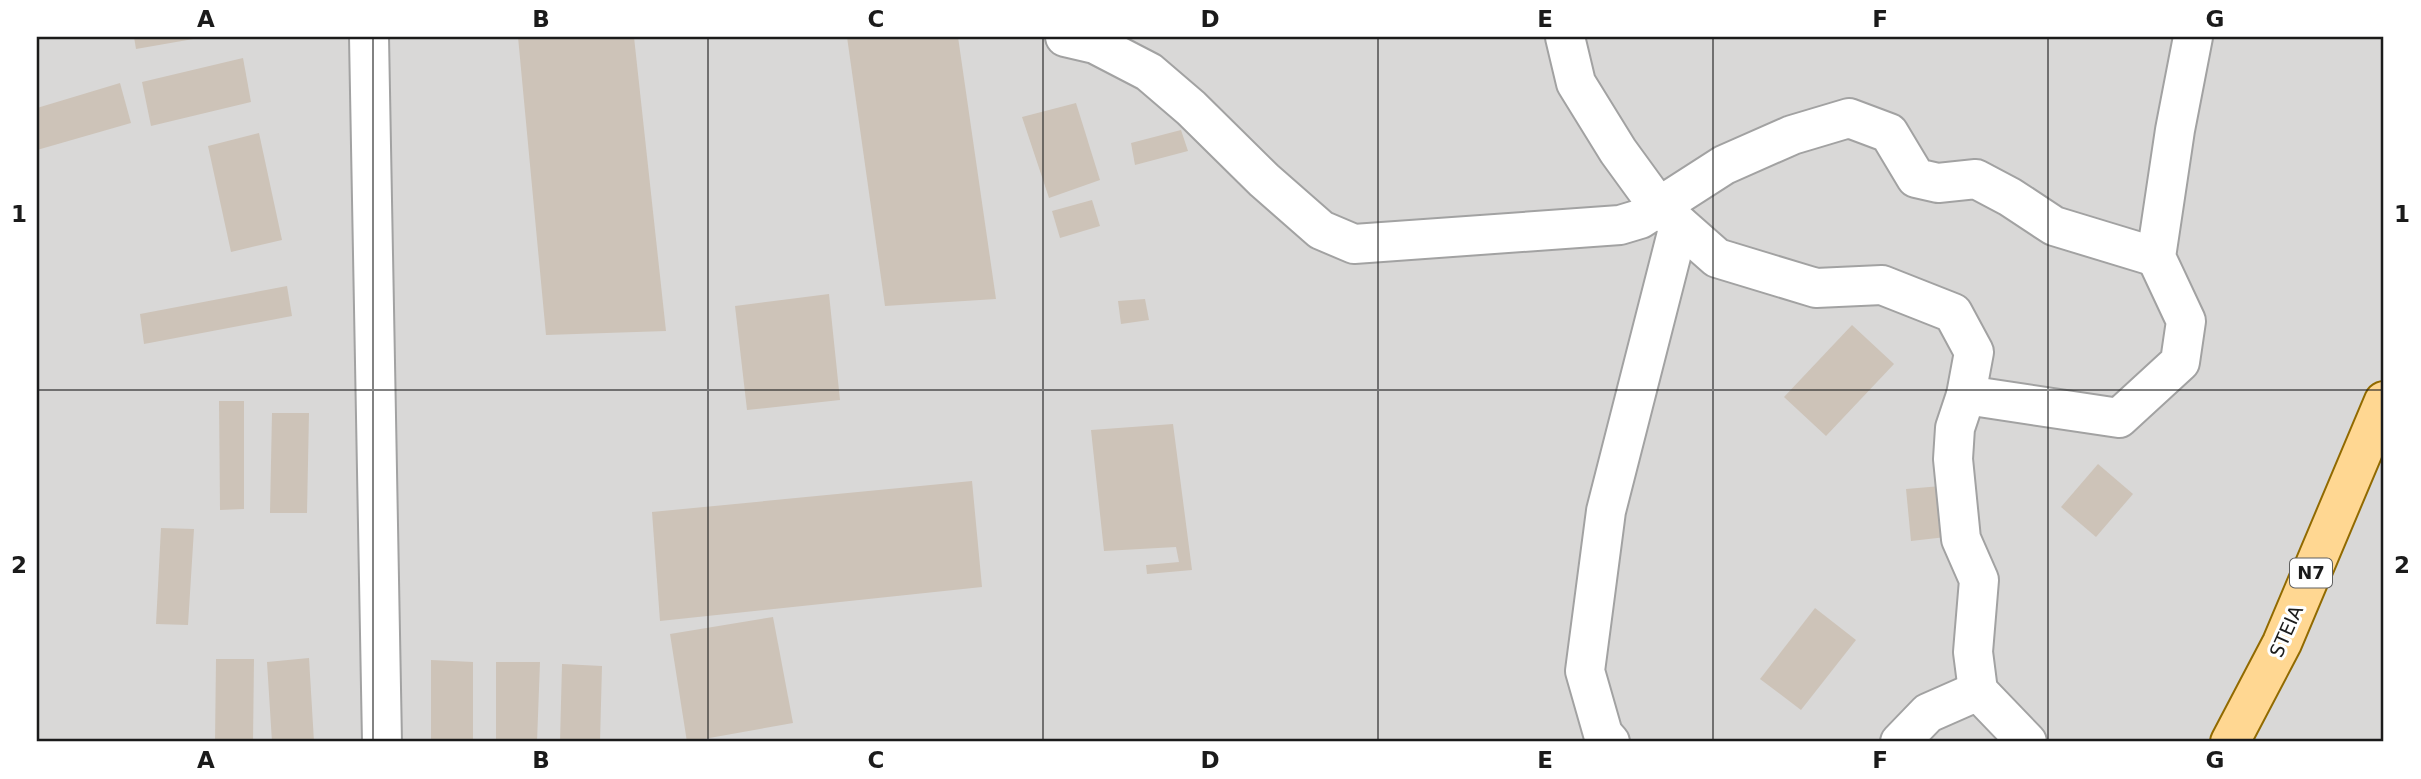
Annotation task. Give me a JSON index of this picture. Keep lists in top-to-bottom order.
{
  "streets": {
    "main road": ["N7", "STEIA"]
  },
  "grid": {
    "columns": [
      "A",
      "B",
      "C",
      "D",
      "E",
      "F",
      "G"
    ],
    "rows": ["1", "2"]
  }
}
